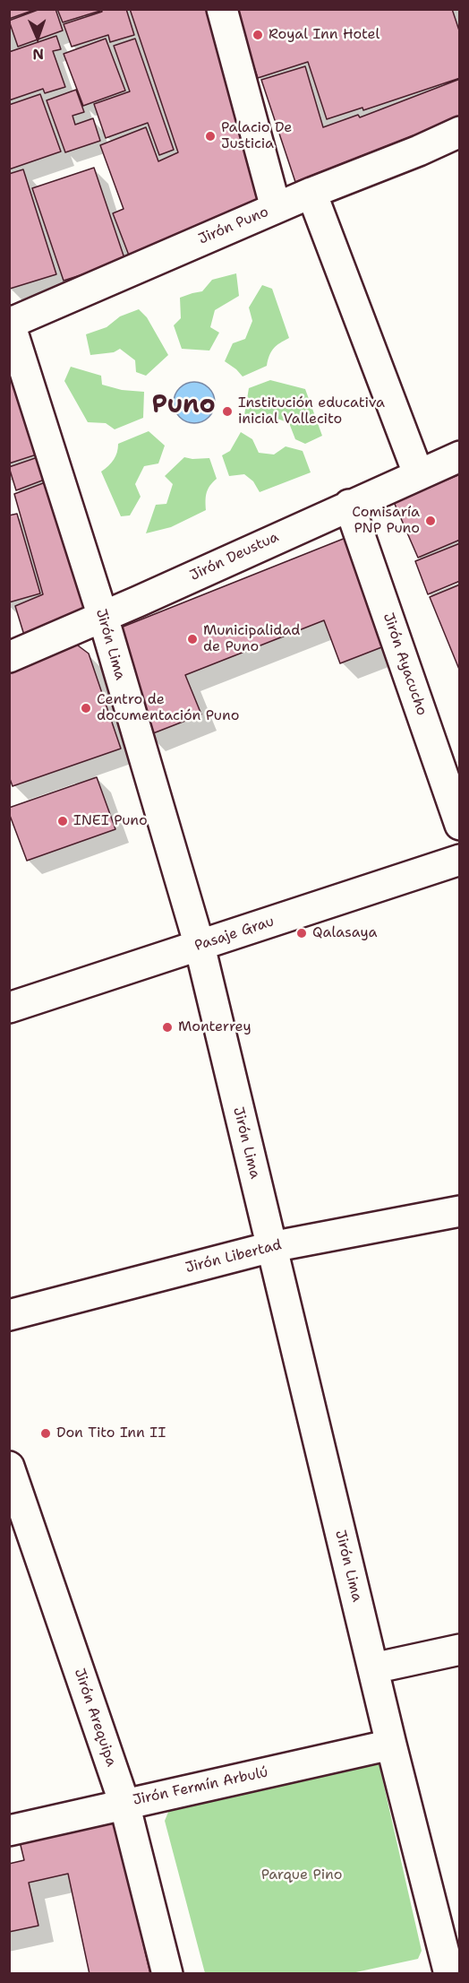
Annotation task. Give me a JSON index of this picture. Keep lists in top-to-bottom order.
{
  "streets": {
    "street": [
      "Jirón Puno",
      "Jirón Deustua",
      "Jirón Lima",
      "Jirón Ayacucho",
      "Pasaje Grau",
      "Jirón Libertad",
      "Jirón Arequipa",
      "Jirón Fermín Arbulú"
    ]
  },
  "crossings": [
    ["Jirón Puno", "Jirón Lima"],
    ["Jirón Deustua", "Jirón Lima"],
    ["Jirón Deustua", "Jirón Ayacucho"],
    ["Jirón Lima", "Pasaje Grau"],
    ["Jirón Lima", "Jirón Libertad"],
    ["Jirón Lima", "Jirón Fermín Arbulú"],
    ["Jirón Arequipa", "Jirón Fermín Arbulú"]
  ],
  "districts": ["Puno"],
  "parks": ["Parque Pino"],
  "places": [
    "Royal Inn Hotel",
    "Palacio De Justicia",
    "Institución educativa inicial Vallecito",
    "Comisaría PNP Puno",
    "Municipalidad de Puno",
    "Centro de documentación Puno",
    "INEI Puno",
    "Qalasaya",
    "Monterrey",
    "Don Tito Inn II"
  ],
  "north": "bottom"
}
